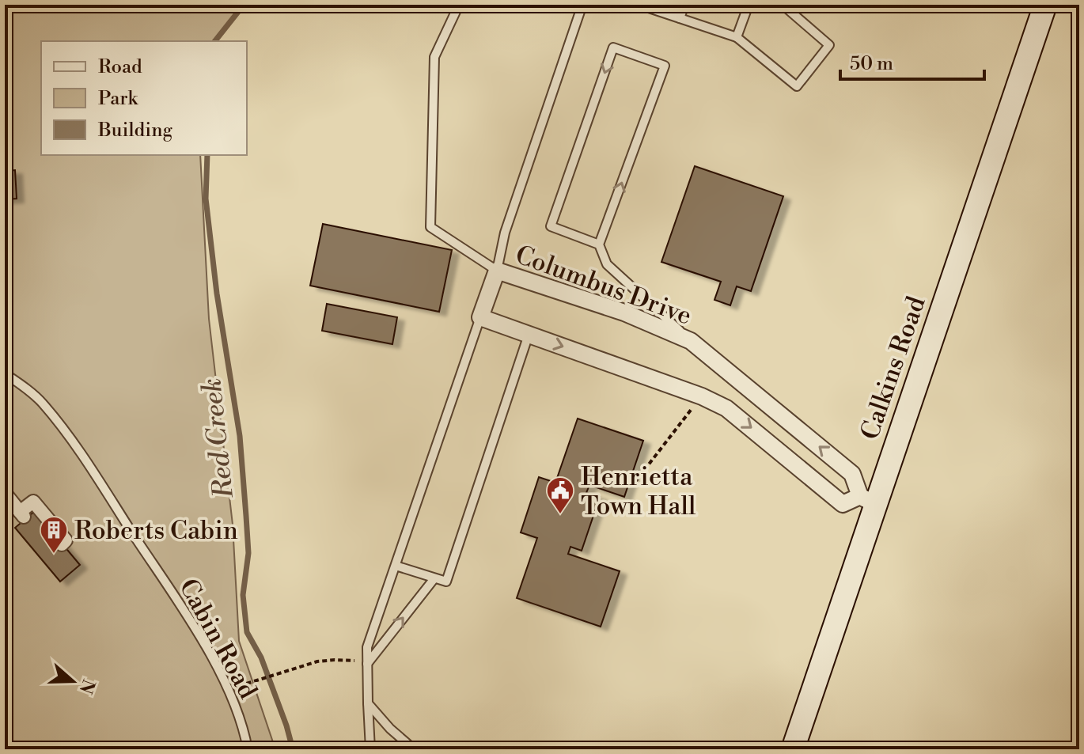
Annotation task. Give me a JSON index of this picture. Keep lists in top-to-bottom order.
{
  "streets": {
    "main road": ["Calkins Road"],
    "street": ["Columbus Drive"],
    "lane": ["Cabin Road"]
  },
  "crossings": [
    ["Columbus Drive", "Calkins Road"]
  ],
  "water": ["Red Creek"],
  "places": {
    "public building": ["Henrietta Town Hall"],
    "building": ["Roberts Cabin"]
  },
  "legend": ["Road", "Park", "Building"],
  "scale_bar": "50 m",
  "north": "right"
}
